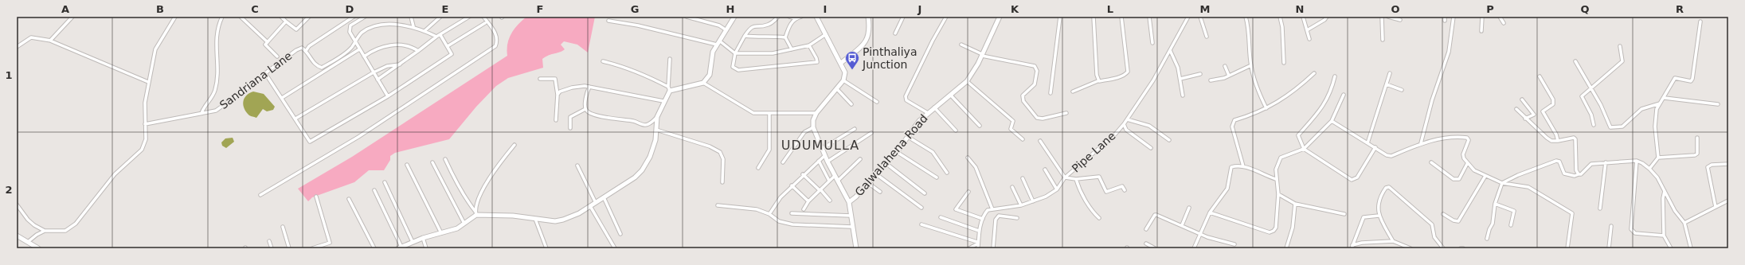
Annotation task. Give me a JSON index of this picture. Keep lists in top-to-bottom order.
{
  "streets": {
    "street": ["Sandriana Lane", "Pipe Lane", "Galwalahena Road"]
  },
  "districts": ["UDUMULLA"],
  "places": {
    "bus stop": ["Pinthaliya Junction"]
  },
  "grid": {
    "columns": [
      "A",
      "B",
      "C",
      "D",
      "E",
      "F",
      "G",
      "H",
      "I",
      "J",
      "K",
      "L",
      "M",
      "N",
      "O",
      "P",
      "Q",
      "R"
    ],
    "rows": ["1", "2"]
  }
}
